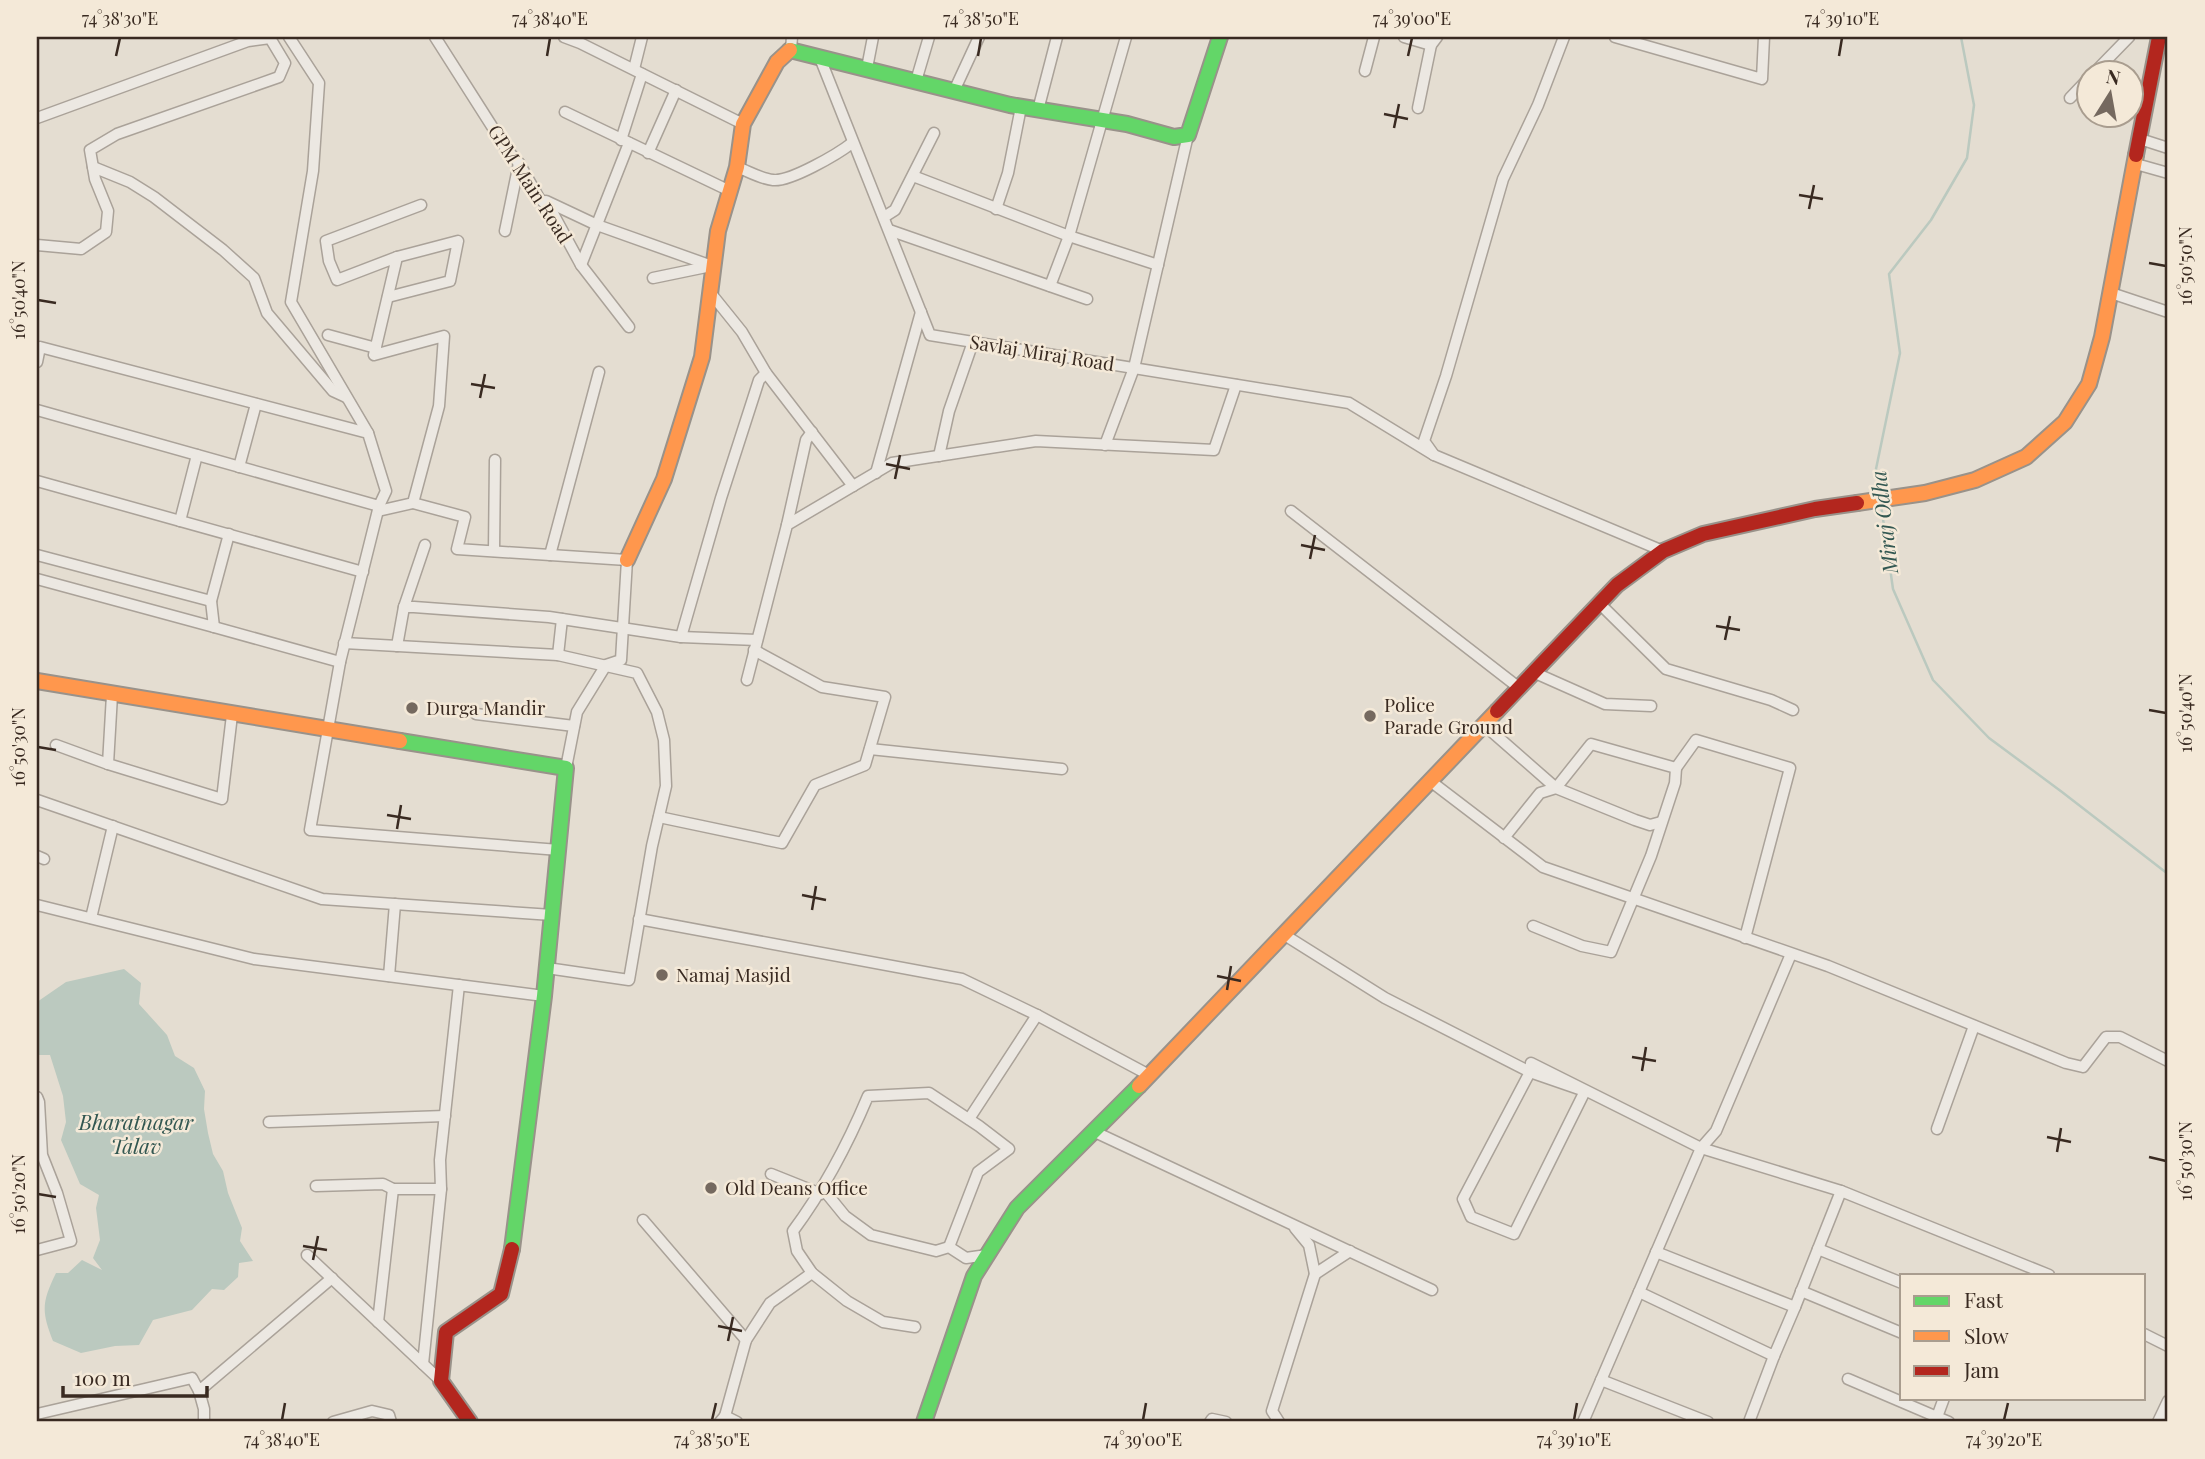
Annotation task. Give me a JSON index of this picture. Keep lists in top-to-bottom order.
{
  "streets": {
    "street": ["GPM Main Road", "Savlaj Miraj Road"]
  },
  "water": ["Miraj Odha", "Bharatnagar Talav"],
  "places": [
    "Durga Mandir",
    "Police Parade Ground",
    "Namaj Masjid",
    "Old Deans Office"
  ],
  "legend": ["Fast", "Slow", "Jam"],
  "scale_bar": "100 m",
  "north": "top",
  "coordinates": [
    "74°38'30\"E",
    "74°38'40\"E",
    "74°38'50\"E",
    "74°39'00\"E",
    "74°39'10\"E",
    "16°50'50\"N",
    "16°50'40\"N",
    "16°50'30\"N",
    "16°50'20\"N",
    "74°39'20\"E"
  ]
}
